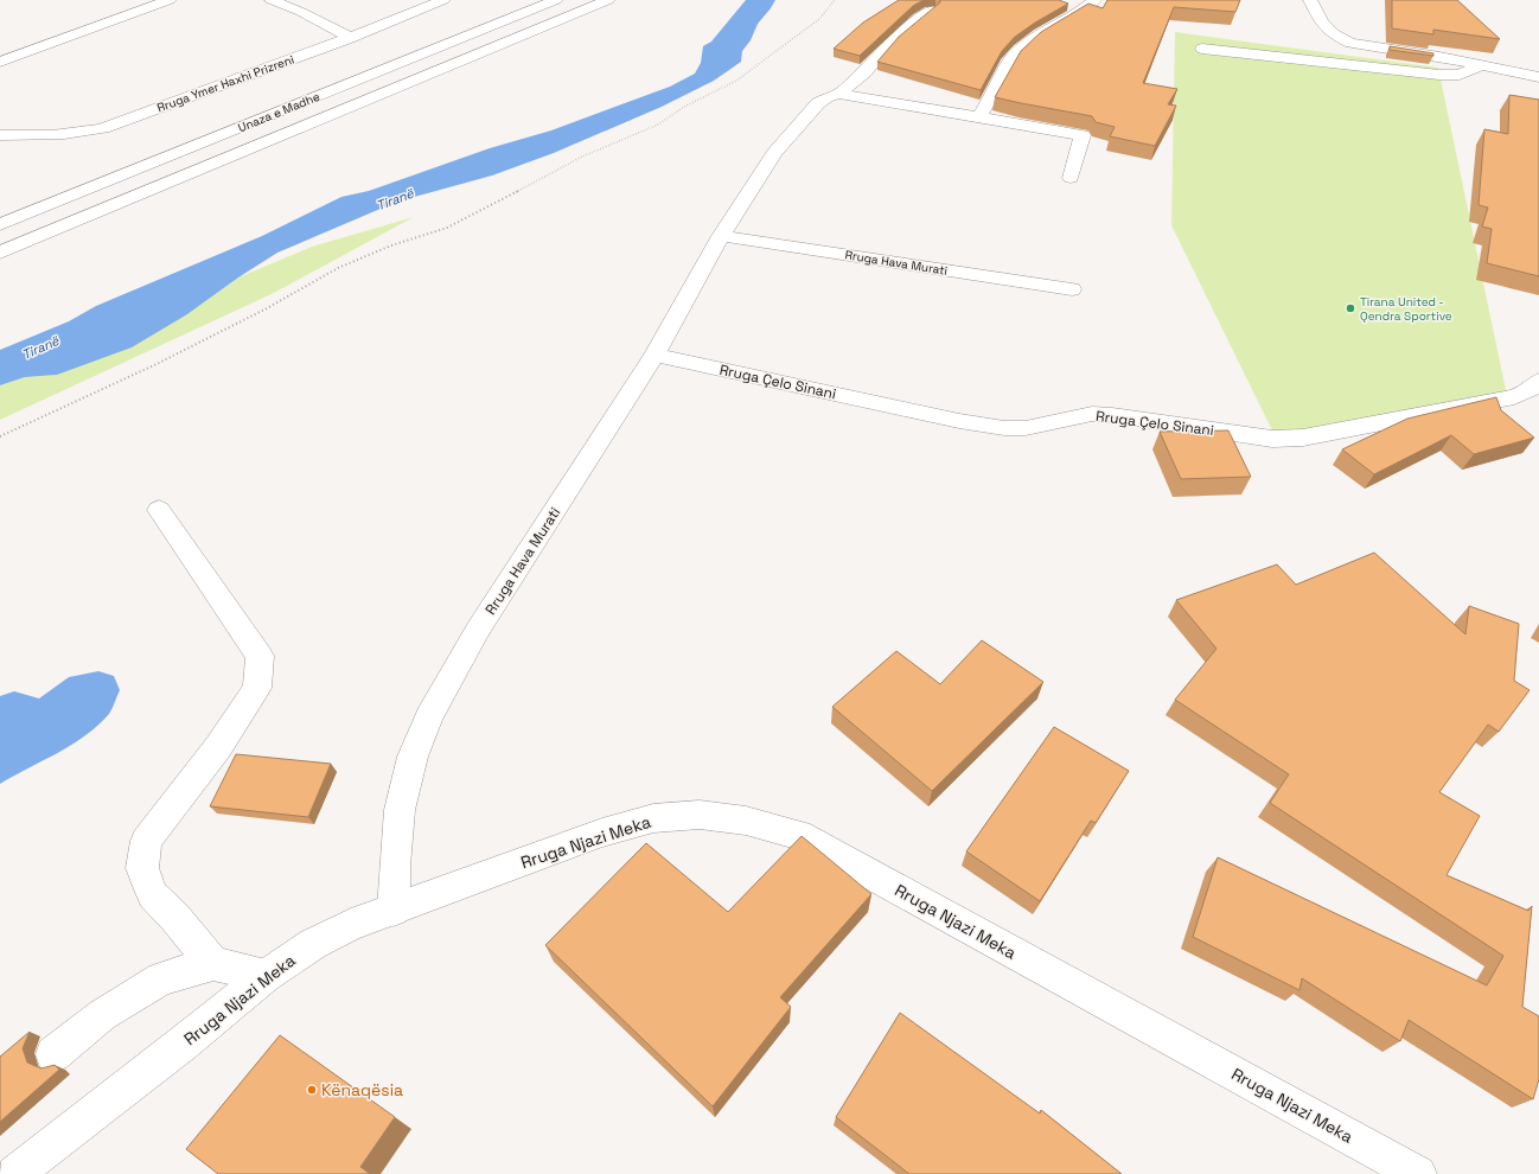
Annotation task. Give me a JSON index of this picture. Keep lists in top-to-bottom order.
{
  "streets": {
    "main road": [
      "Rruga Ymer Haxhi Prizreni",
      "Unaza e Madhe",
      "Rruga Hava Murati",
      "Rruga Çelo Sinani",
      "Rruga Njazi Meka"
    ]
  },
  "crossings": [
    ["Rruga Hava Murati", "Rruga Çelo Sinani"],
    ["Rruga Hava Murati", "Rruga Njazi Meka"]
  ],
  "water": ["Tiranë"],
  "places": ["Tirana United - Qendra Sportive", "Kënaqësia"]
}
